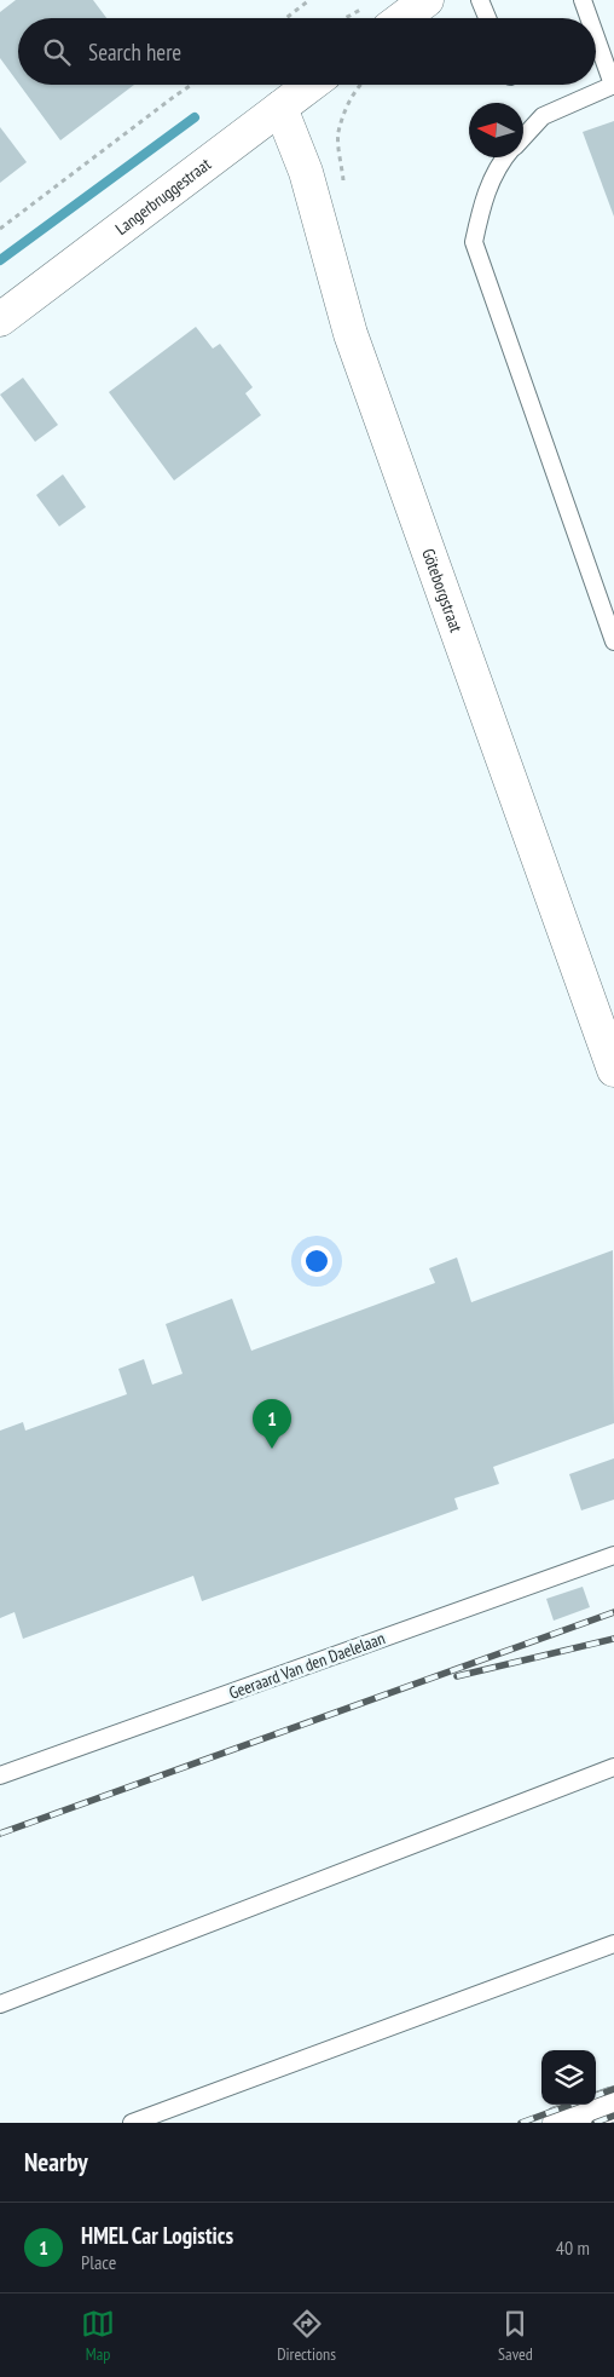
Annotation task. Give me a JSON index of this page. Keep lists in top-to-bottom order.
{
  "streets": {
    "street": ["Langerbruggestraat", "Göteborgstraat"],
    "lane": ["Geeraard Van den Daelelaan"]
  },
  "crossings": [
    ["Langerbruggestraat", "Göteborgstraat"]
  ],
  "north": "left",
  "page": {
    "search": "Search here",
    "pins": "1",
    "heading": "Nearby",
    "list": [
      {
        "mark": "1",
        "name": "HMEL Car Logistics",
        "note": "Place",
        "value": "40 m"
      }
    ],
    "nav": ["Map", "Directions", "Saved"]
  }
}
